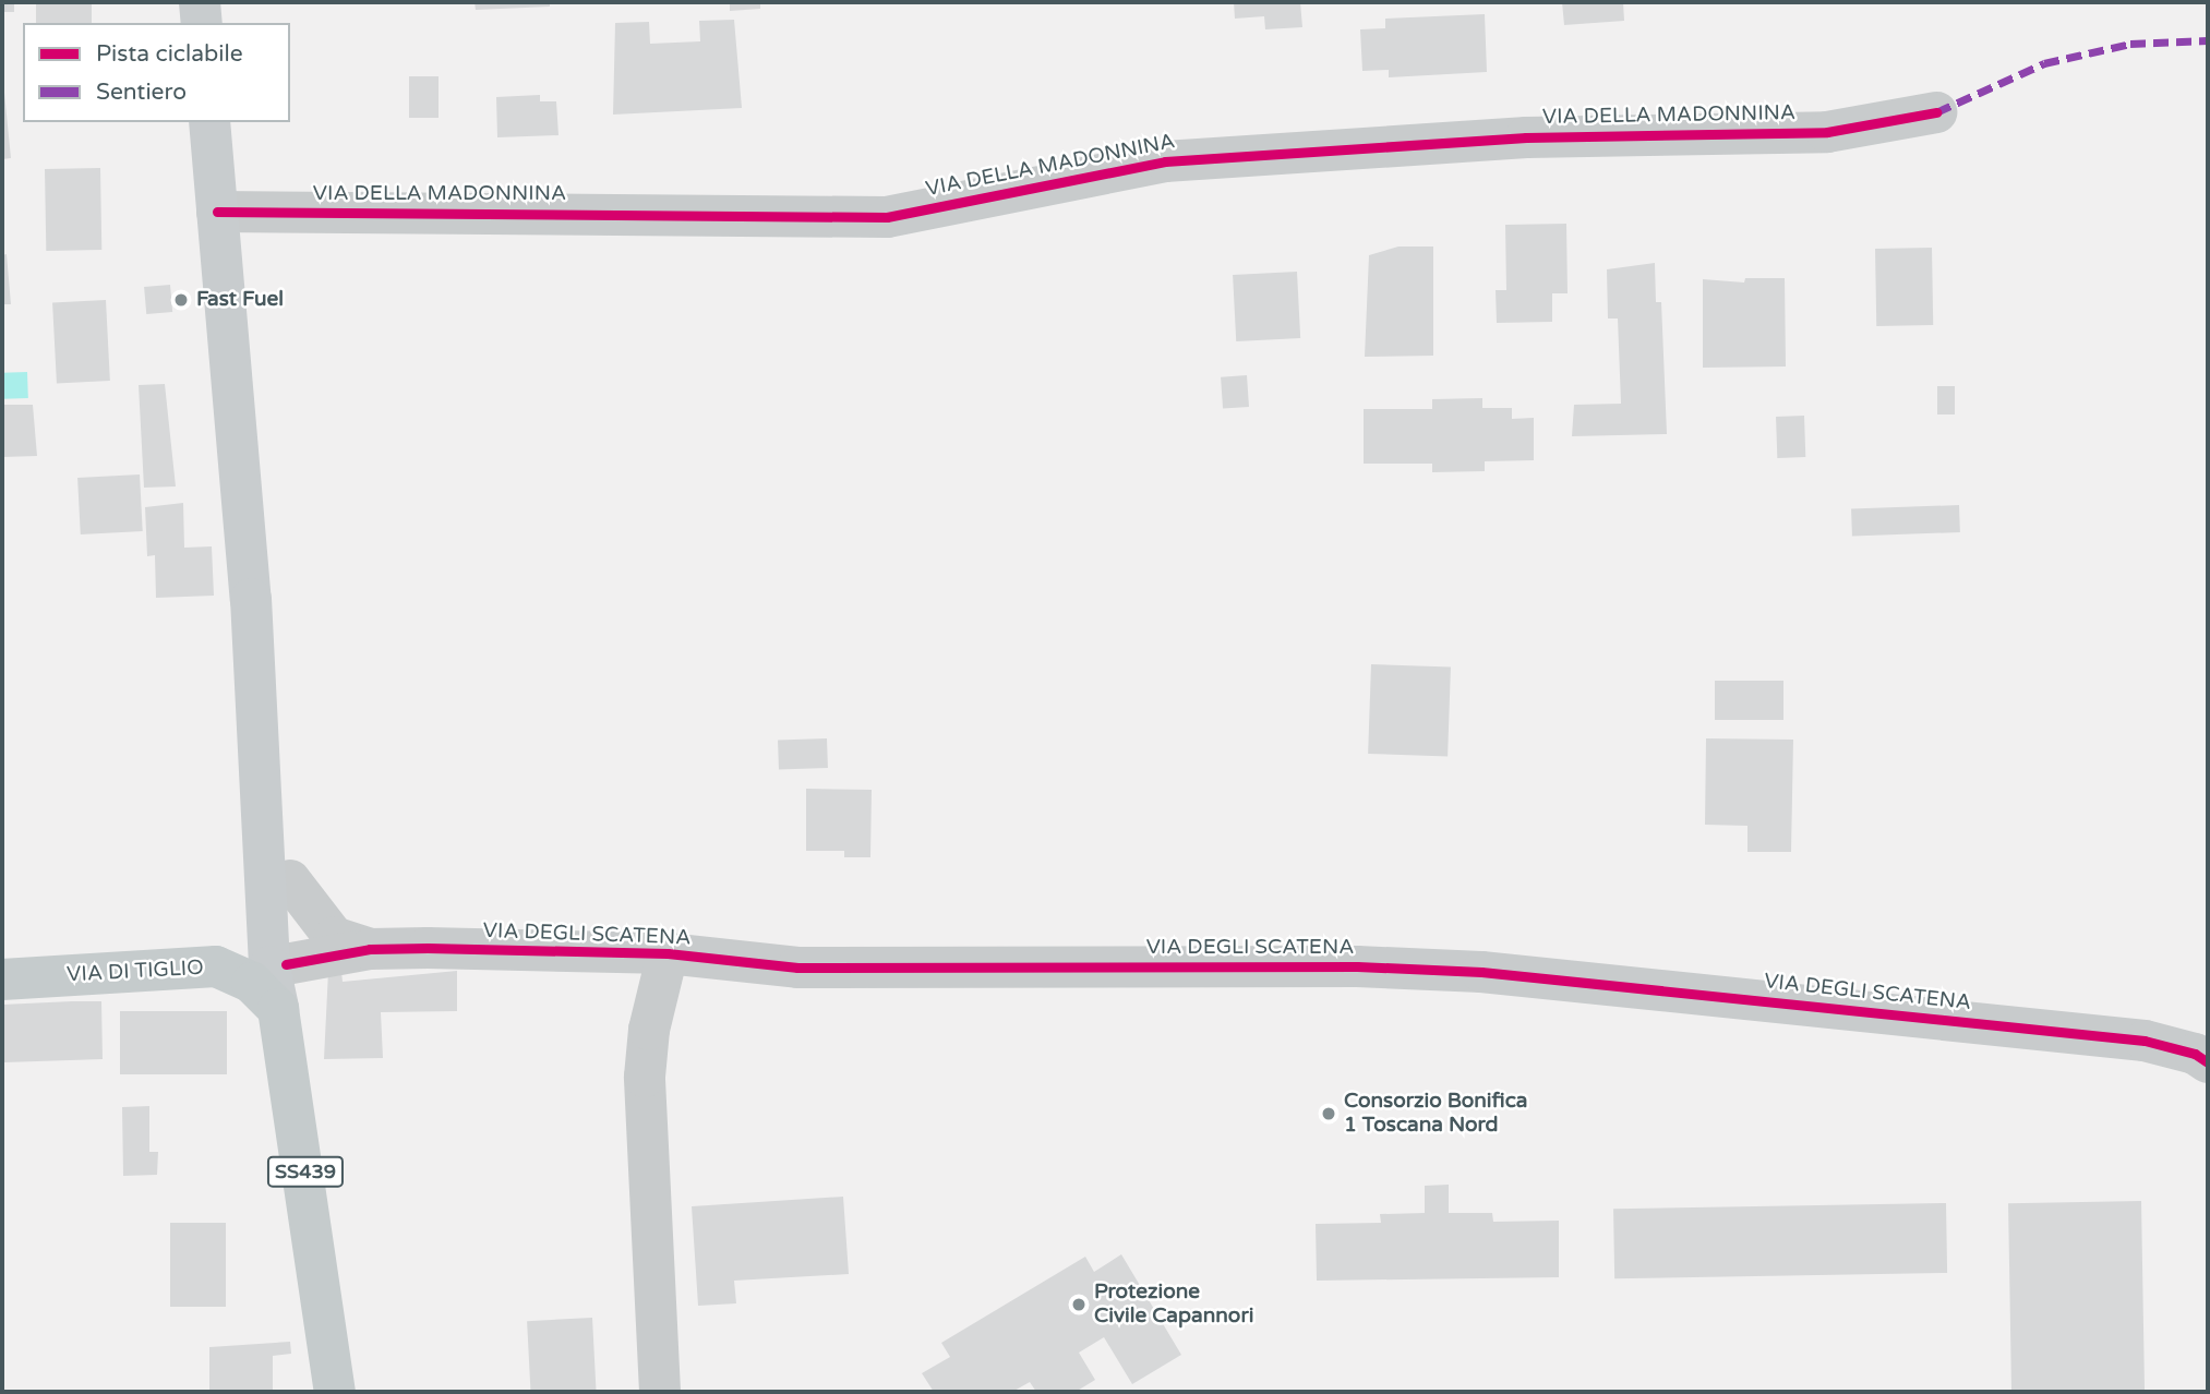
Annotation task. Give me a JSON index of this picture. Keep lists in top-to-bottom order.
{
  "streets": {
    "main road": ["VIA DI TIGLIO", "SS439"],
    "street": ["VIA DELLA MADONNINA", "VIA DEGLI SCATENA"]
  },
  "crossings": [
    ["VIA DEGLI SCATENA", "VIA DI TIGLIO"],
    ["VIA DEGLI SCATENA", "SS439"],
    ["VIA DI TIGLIO", "SS439"]
  ],
  "places": ["Fast Fuel", "Consorzio Bonifica 1 Toscana Nord", "Protezione Civile Capannori"],
  "legend": ["Pista ciclabile", "Sentiero"]
}
